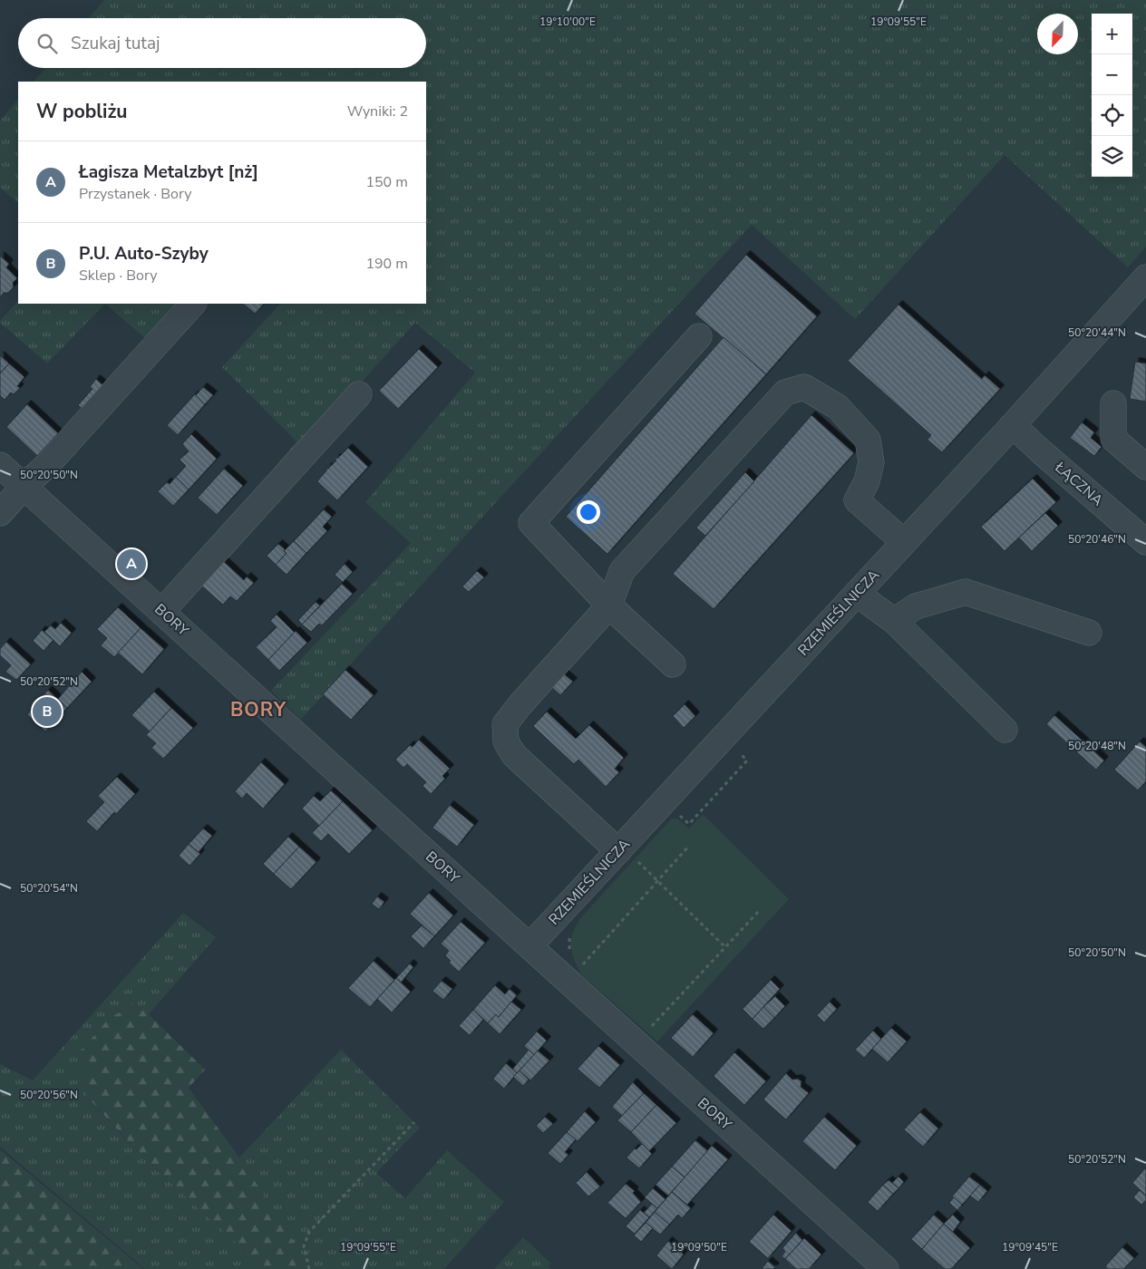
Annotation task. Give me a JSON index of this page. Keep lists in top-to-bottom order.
{
  "streets": {
    "street": ["ŁĄCZNA", "RZEMIEŚLNICZA", "BORY"]
  },
  "crossings": [
    ["ŁĄCZNA", "RZEMIEŚLNICZA"],
    ["RZEMIEŚLNICZA", "BORY"]
  ],
  "districts": ["BORY"],
  "north": "bottom left",
  "page": {
    "map_buttons": ["+", "−"],
    "search": "Szukaj tutaj",
    "heading": ["W pobliżu", "Wyniki: 2"],
    "list": [
      {
        "mark": "A",
        "name": "Łagisza Metalzbyt [nż]",
        "note": "Przystanek · Bory",
        "value": "150 m"
      },
      {
        "mark": "B",
        "name": "P.U. Auto-Szyby",
        "note": "Sklep · Bory",
        "value": "190 m"
      }
    ],
    "pins": ["A", "B"]
  },
  "coordinates": [
    "19°10'00\"E",
    "19°09'55\"E",
    "50°20'44\"N",
    "50°20'50\"N",
    "50°20'46\"N",
    "50°20'52\"N",
    "50°20'48\"N",
    "50°20'54\"N",
    "50°20'56\"N",
    "19°09'50\"E",
    "19°09'45\"E"
  ]
}
